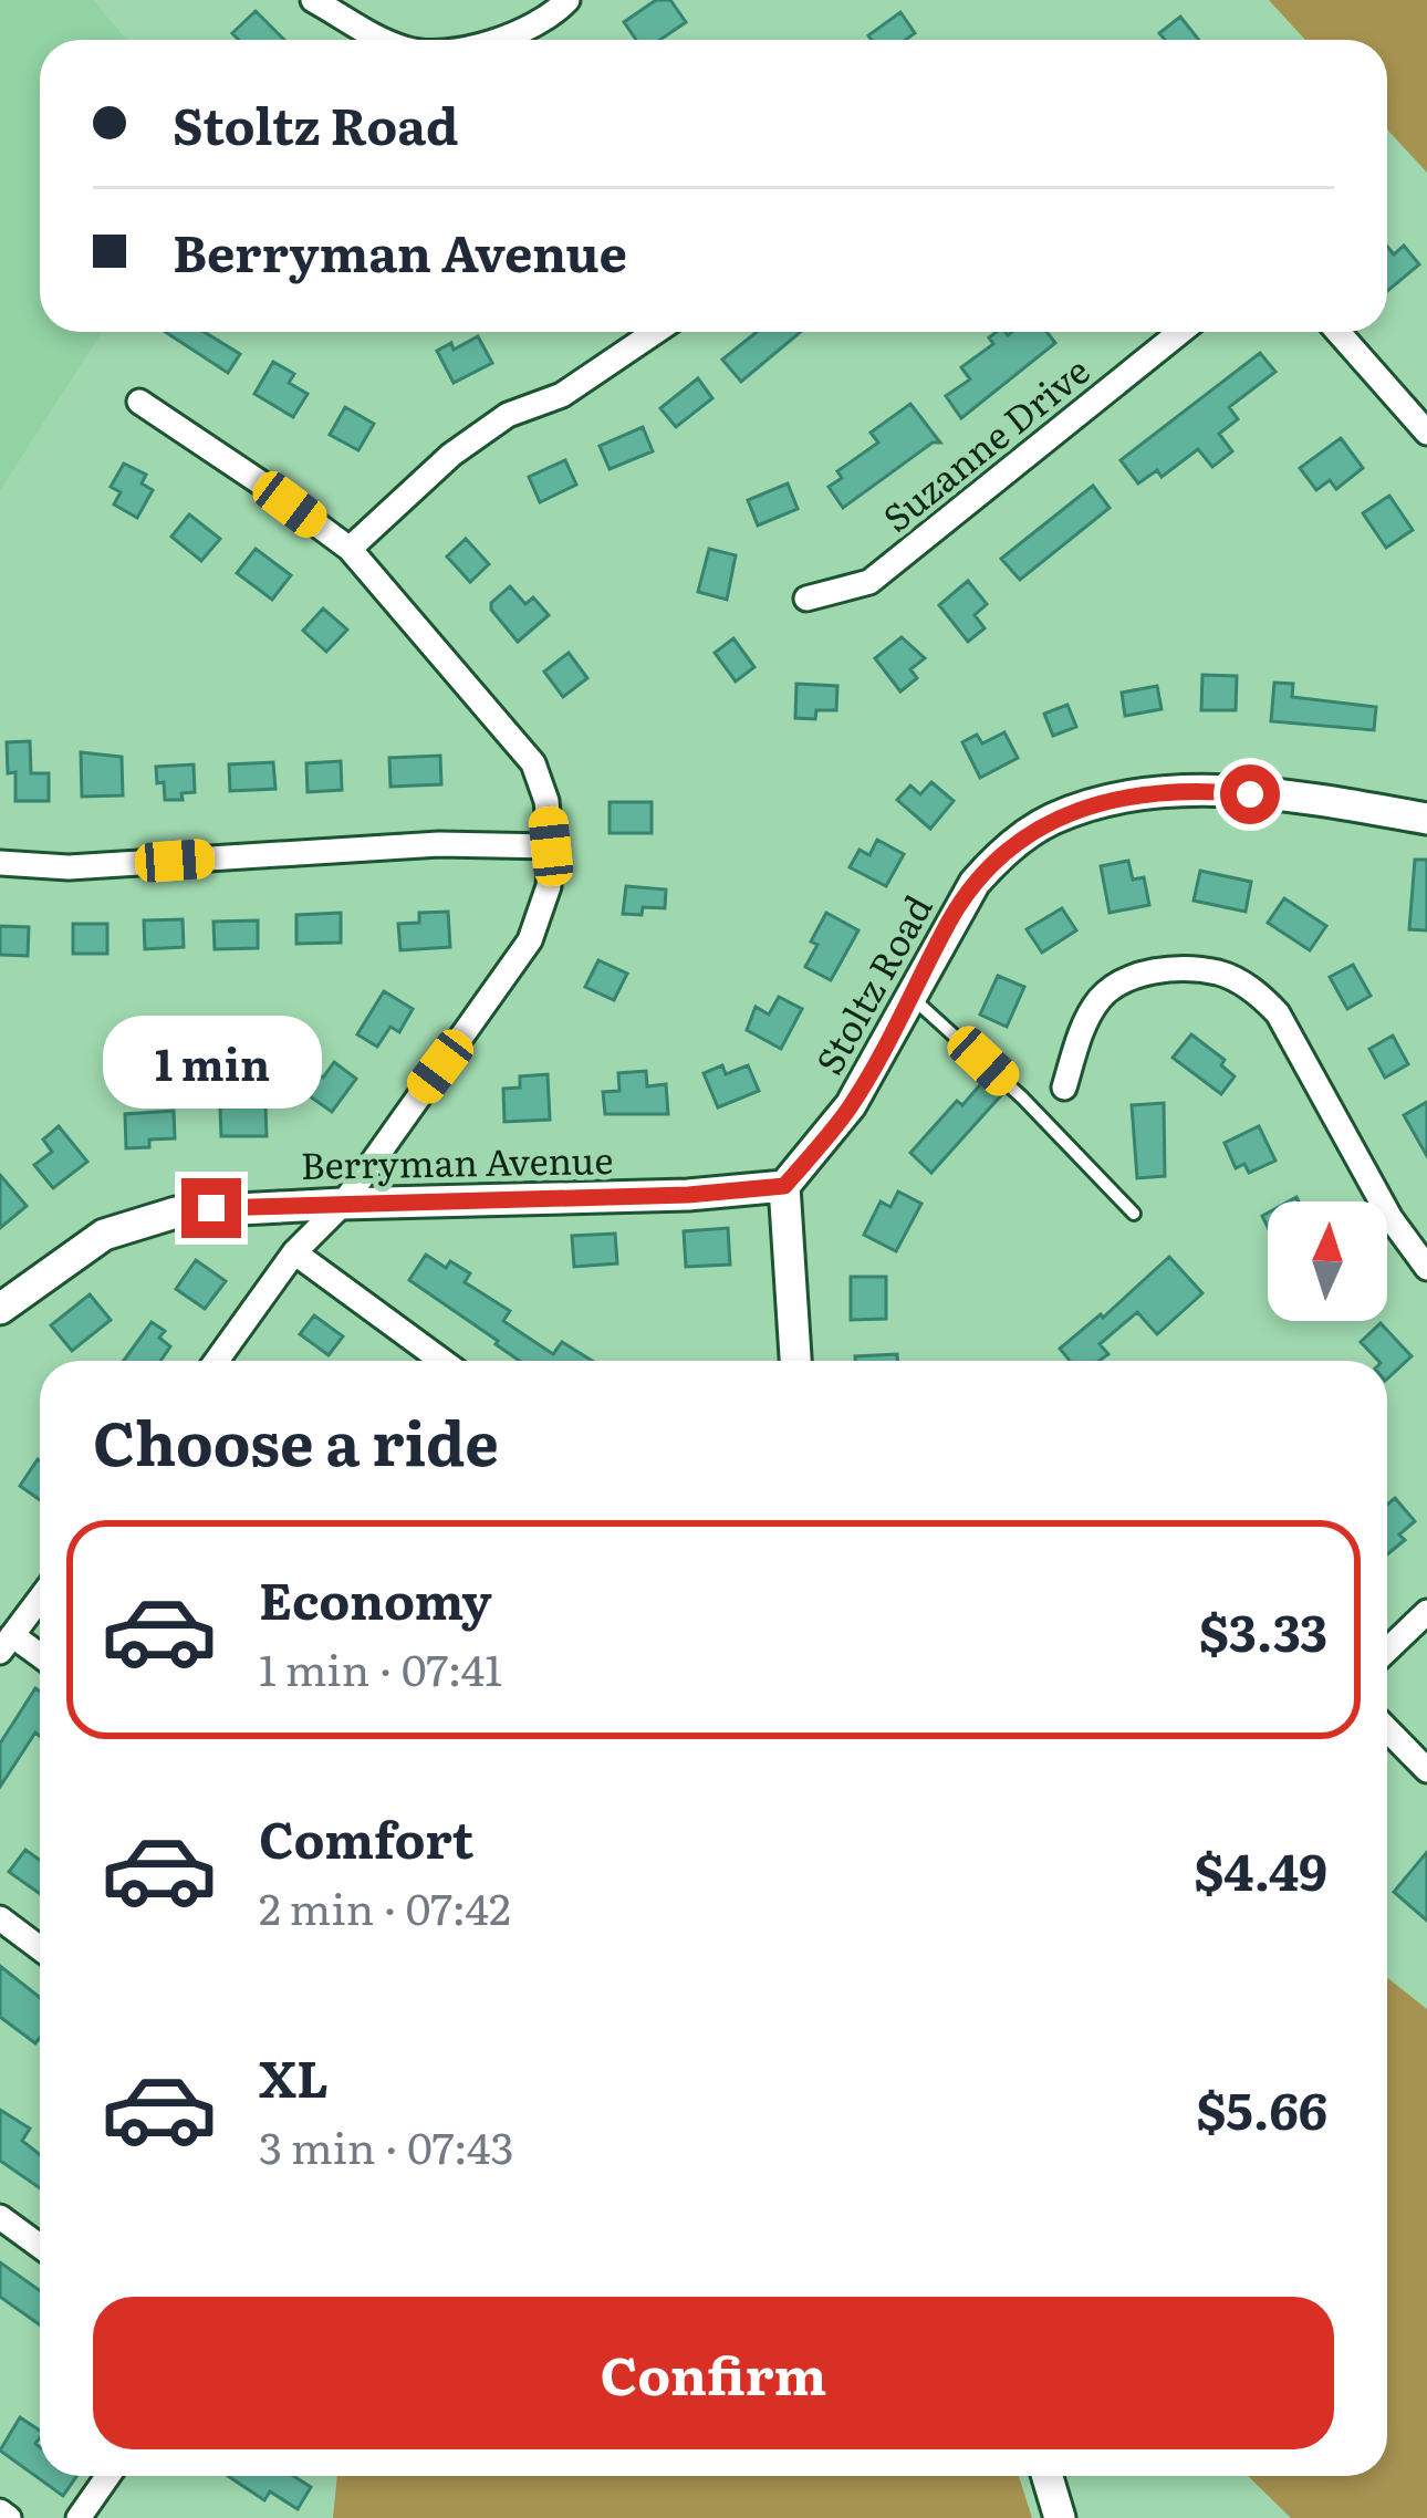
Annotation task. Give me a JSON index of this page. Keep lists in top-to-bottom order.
{
  "streets": {
    "street": ["Suzanne Drive", "Stoltz Road", "Berryman Avenue"]
  },
  "crossings": [
    ["Stoltz Road", "Berryman Avenue"]
  ],
  "north": "top",
  "page": {
    "banner": ["Stoltz Road", "Berryman Avenue"],
    "bubble": "1 min",
    "heading": "Choose a ride",
    "list": [
      {
        "name": "Economy",
        "note": "1 min · 07:41",
        "value": "$3.33"
      },
      {
        "name": "Comfort",
        "note": "2 min · 07:42",
        "value": "$4.49"
      },
      {
        "name": "XL",
        "note": "3 min · 07:43",
        "value": "$5.66"
      }
    ],
    "buttons": "Confirm"
  }
}
